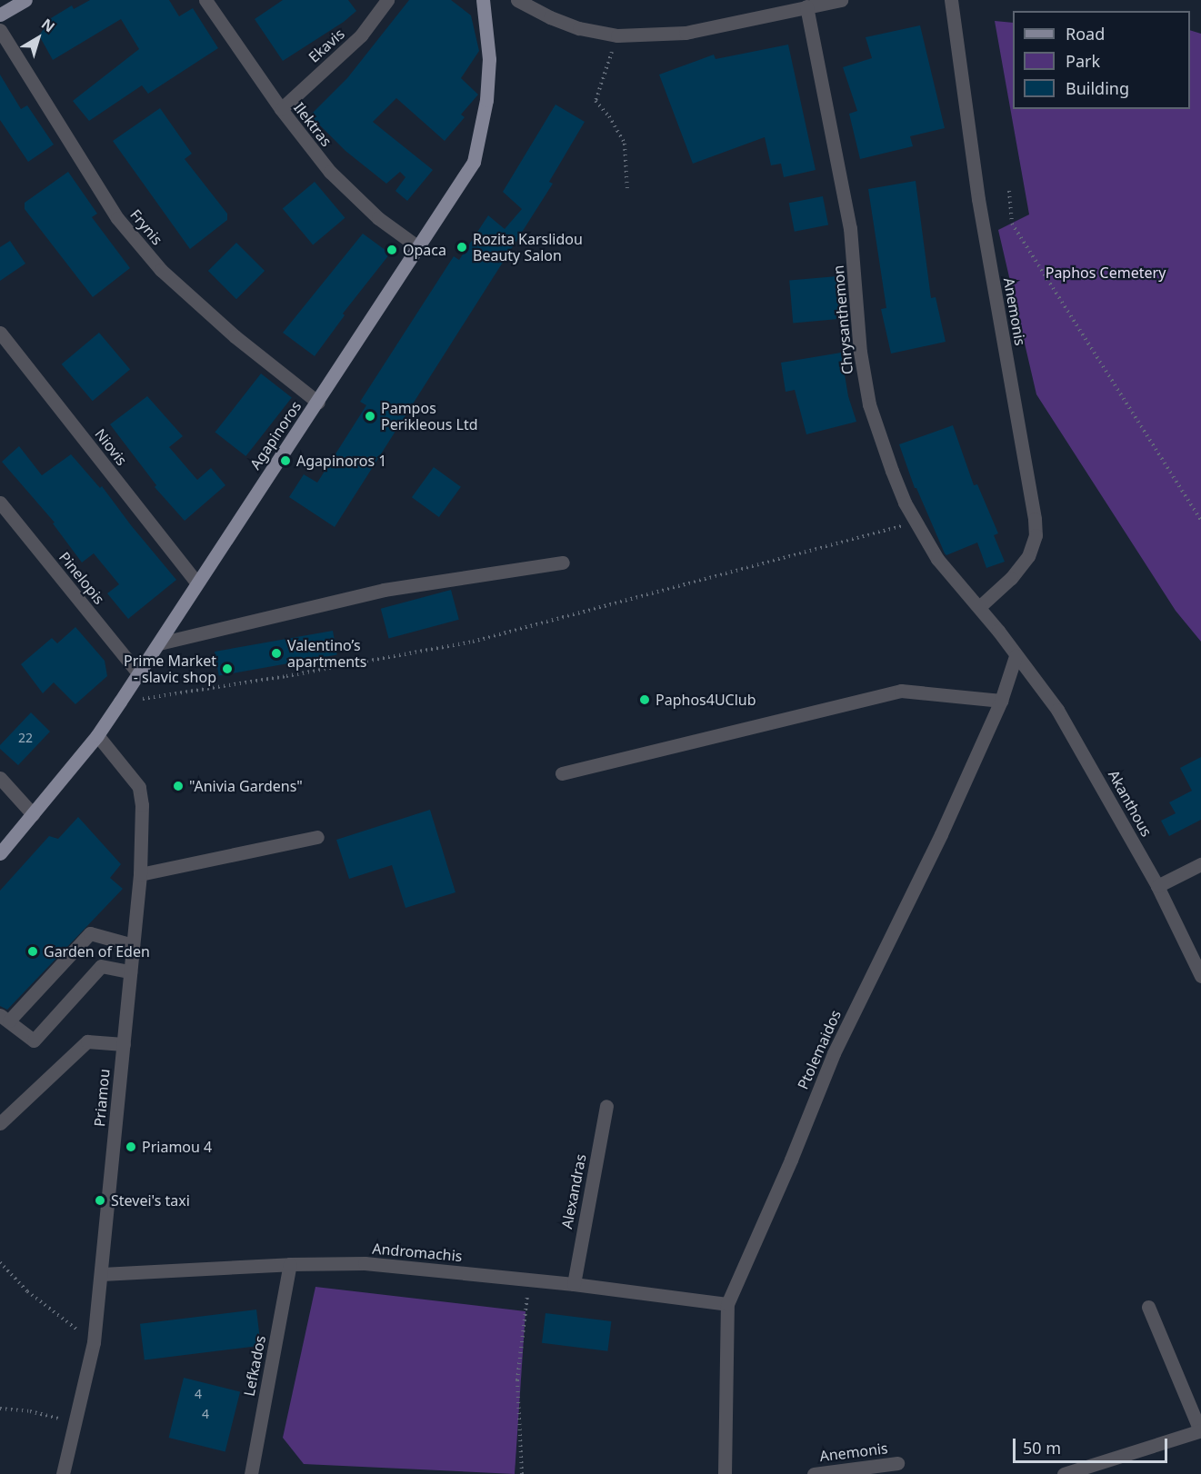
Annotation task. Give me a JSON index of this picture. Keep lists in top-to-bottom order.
{
  "streets": {
    "main road": ["Agapinoros"],
    "street": [
      "Ekavis",
      "Ilektras",
      "Frynis",
      "Anemonis",
      "Chrysanthemon",
      "Niovis",
      "Pinelopis",
      "Akanthous",
      "Ptolemaidos",
      "Priamou",
      "Alexandras",
      "Andromachis",
      "Lefkados"
    ]
  },
  "crossings": [
    ["Ekavis", "Ilektras"],
    ["Ilektras", "Agapinoros"],
    ["Frynis", "Agapinoros"],
    ["Anemonis", "Chrysanthemon"],
    ["Chrysanthemon", "Akanthous"],
    ["Chrysanthemon", "Ptolemaidos"],
    ["Agapinoros", "Niovis"],
    ["Agapinoros", "Pinelopis"],
    ["Agapinoros", "Priamou"],
    ["Akanthous", "Ptolemaidos"],
    ["Ptolemaidos", "Andromachis"],
    ["Priamou", "Andromachis"],
    ["Alexandras", "Andromachis"],
    ["Andromachis", "Lefkados"]
  ],
  "parks": ["Paphos Cemetery"],
  "places": [
    "Rozita Karslidou Beauty Salon",
    "Opaca",
    "Pampos Perikleous Ltd",
    "Agapinoros 1",
    "Valentino’s apartments",
    "Prime Market - slavic shop",
    "Paphos4UClub",
    "\"Anivia Gardens\"",
    "Garden of Eden",
    "Priamou 4",
    "Stevei's taxi"
  ],
  "house_numbers": ["22", "4", "4"],
  "legend": ["Road", "Park", "Building"],
  "scale_bar": "50 m",
  "north": "top right"
}
